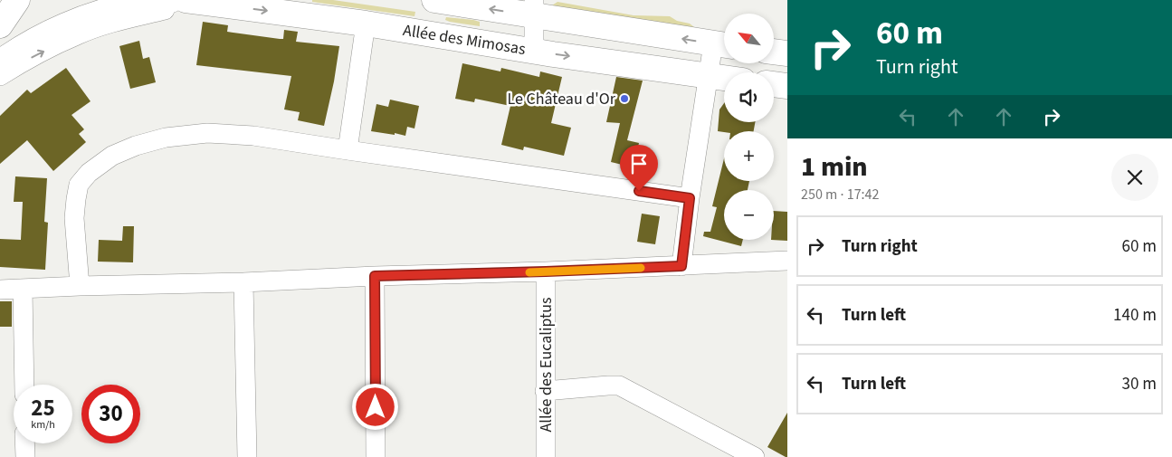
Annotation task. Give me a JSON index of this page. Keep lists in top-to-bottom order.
{
  "streets": {
    "main road": ["Allée des Mimosas"],
    "street": ["Allée des Eucaliptus"]
  },
  "places": ["Le Château d'Or"],
  "north": "top left",
  "page": {
    "turn": ["60 m", "Turn right"],
    "map_buttons": ["+", "−"],
    "heading": ["1 min", "250 m · 17:42"],
    "list": [
      {
        "name": "Turn right",
        "value": "60 m"
      },
      {
        "name": "Turn left",
        "value": "140 m"
      },
      {
        "name": "Turn left",
        "value": "30 m"
      }
    ],
    "speed": "25 km/h",
    "limit": "30"
  }
}
